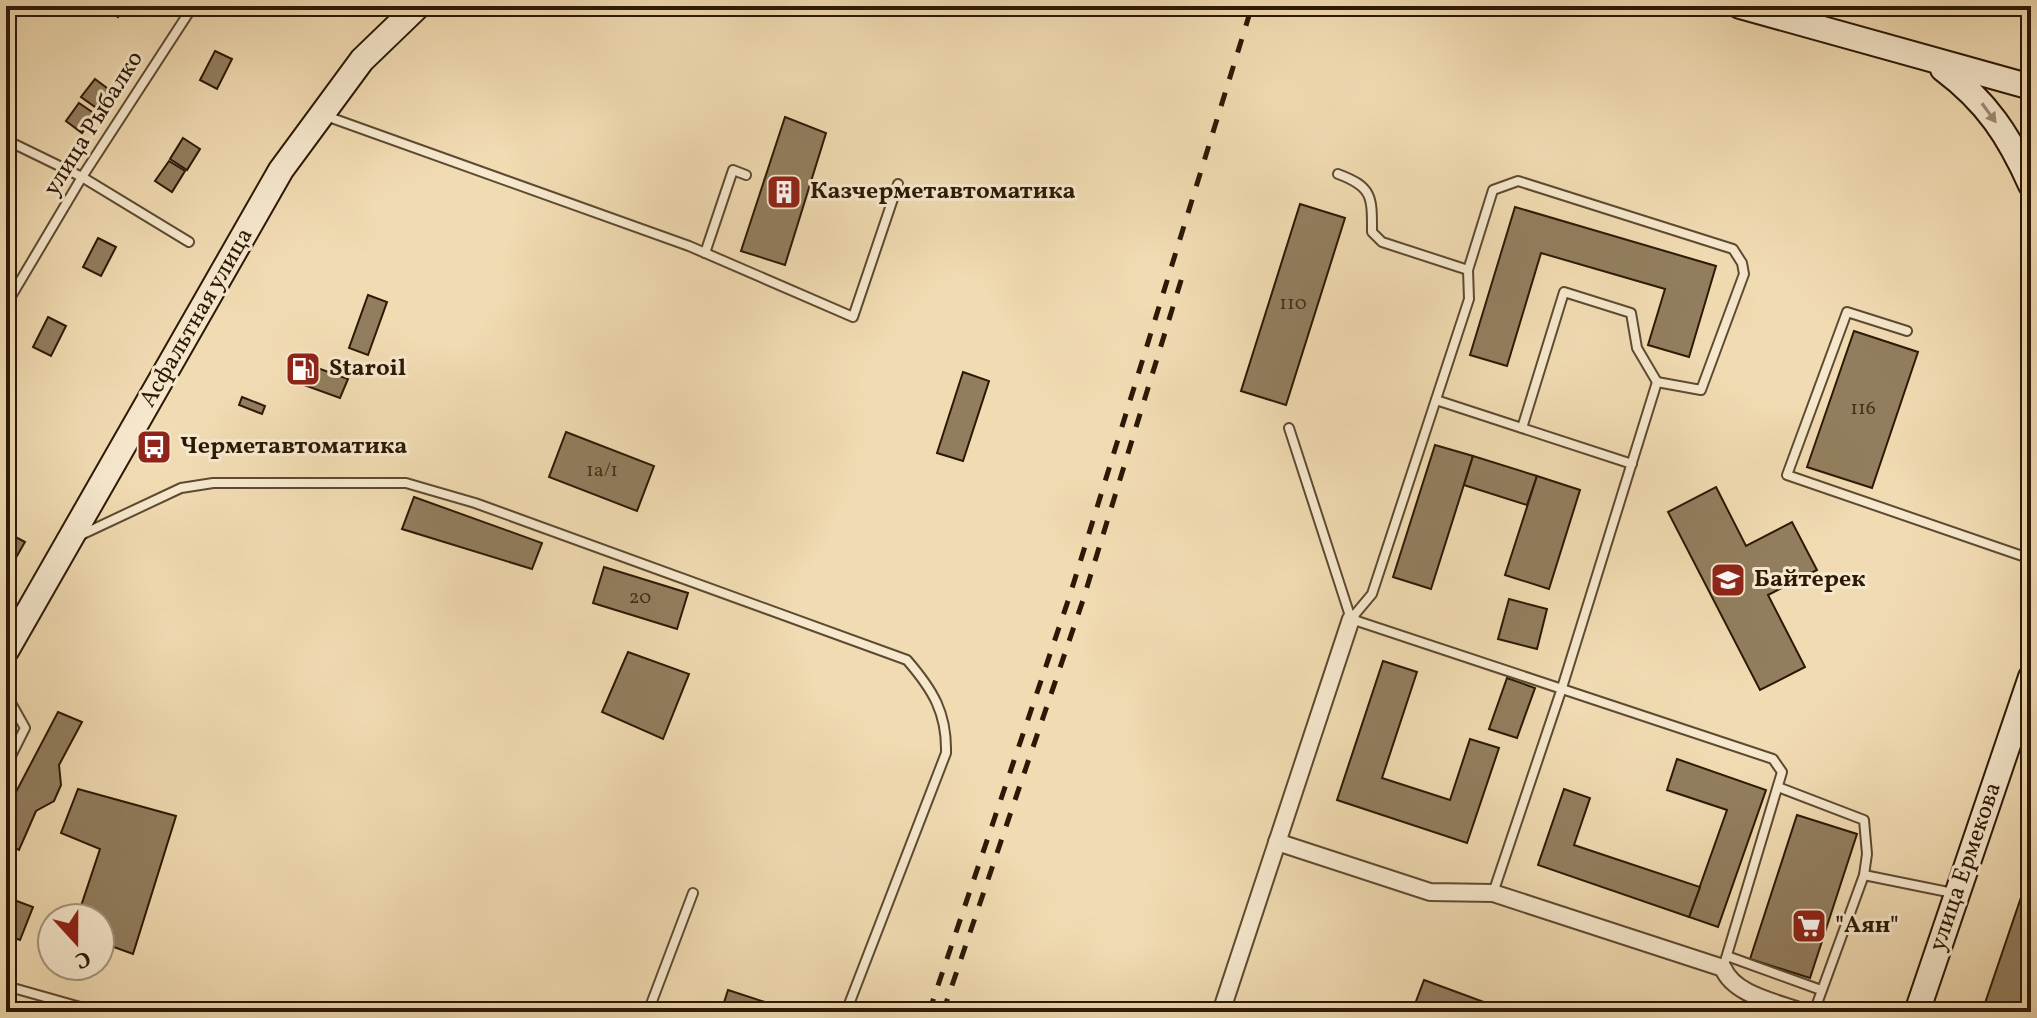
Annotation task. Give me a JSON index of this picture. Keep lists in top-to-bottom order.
{
  "streets": {
    "main road": ["Асфальтная улица", "улица Ермекова"],
    "lane": ["улица Рыбалко"]
  },
  "places": {
    "building": ["Казчерметавтоматика"],
    "fuel station": ["Staroil"],
    "bus stop": ["Черметавтоматика"],
    "school or university": ["Байтерек"],
    "supermarket": ["\"Аян\""]
  },
  "house_numbers": [
    "110",
    "116",
    "1а/1",
    "20"
  ],
  "north": "bottom"
}
